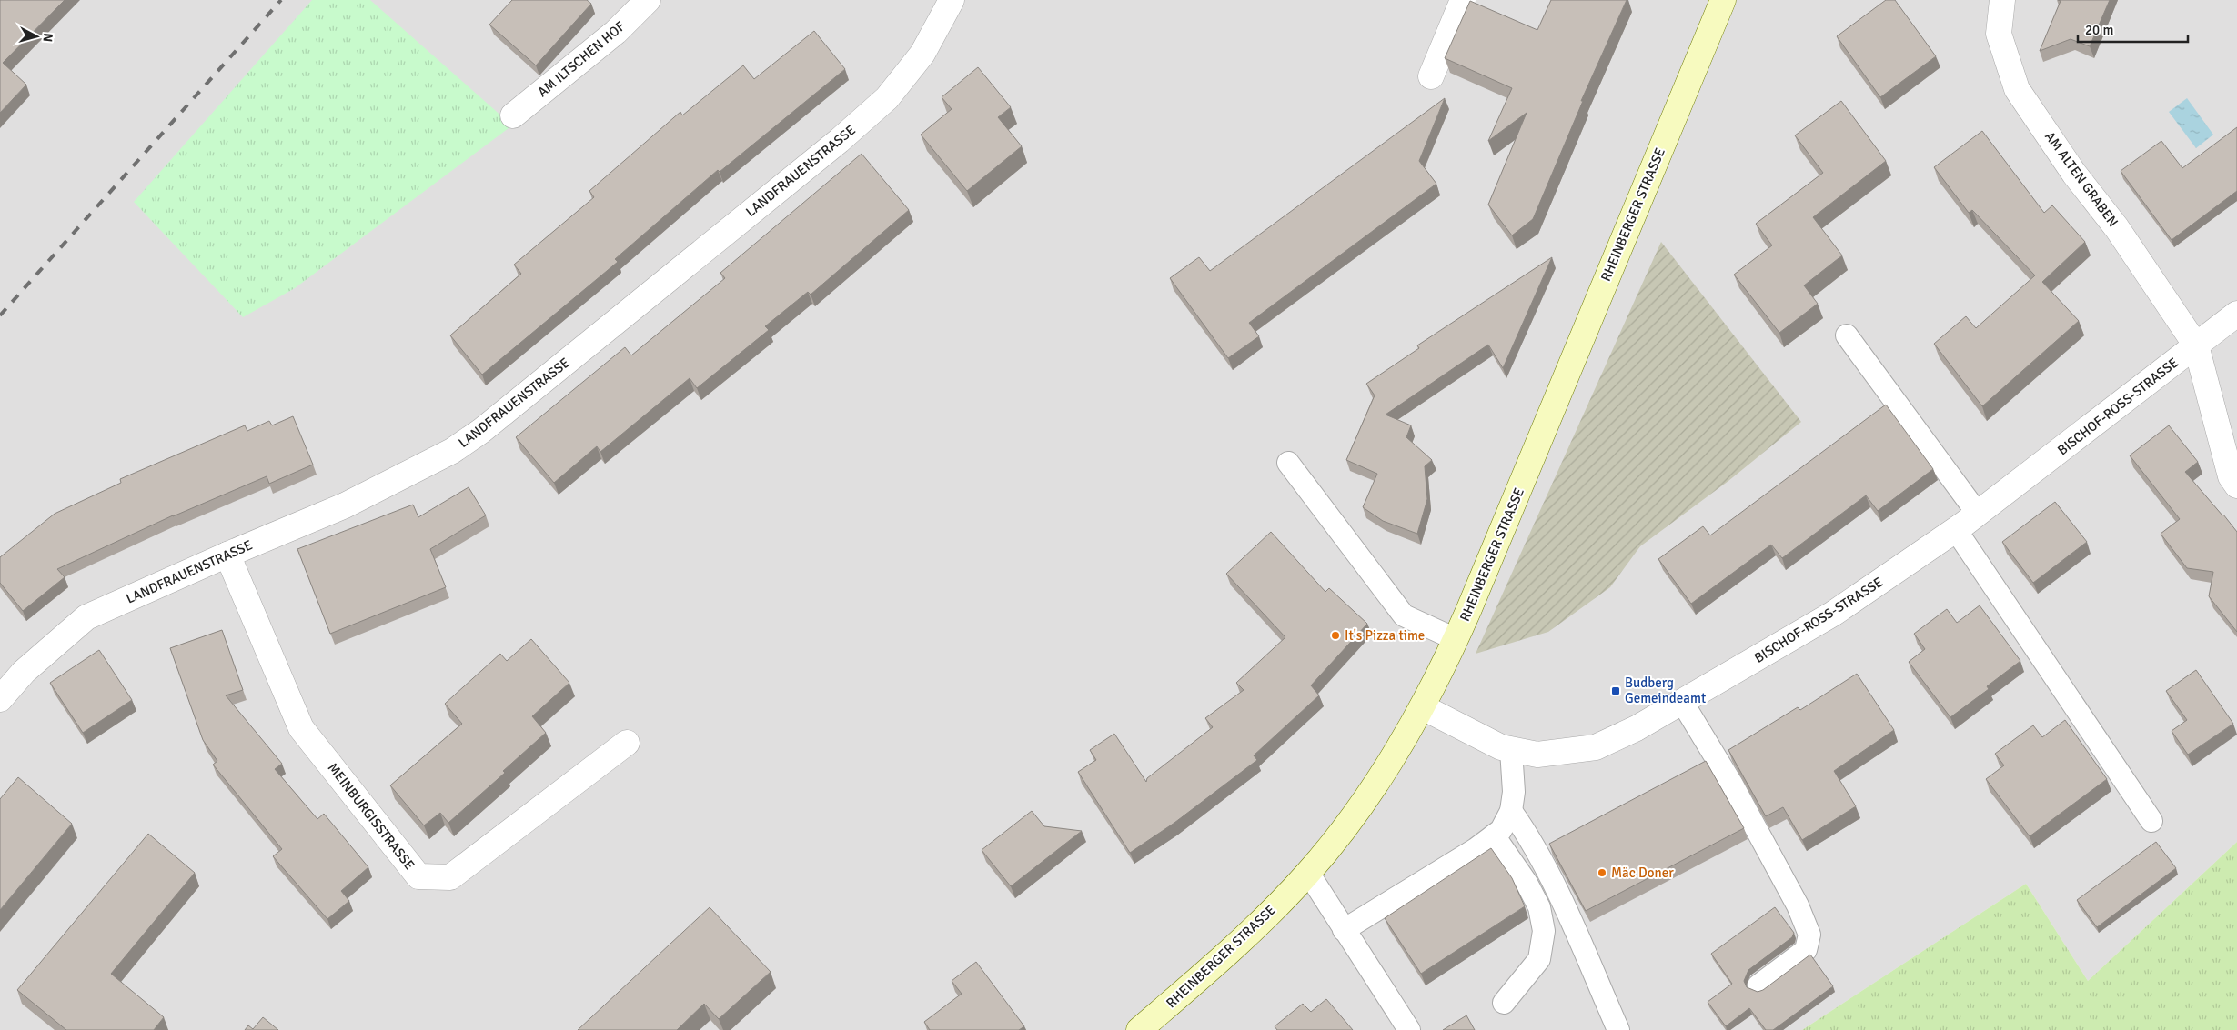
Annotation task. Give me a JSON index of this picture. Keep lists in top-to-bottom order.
{
  "streets": {
    "main road": ["RHEINBERGER STRASSE"],
    "street": [
      "AM ILTSCHEN HOF",
      "LANDFRAUENSTRASSE",
      "AM ALTEN GRABEN",
      "BISCHOF-ROSS-STRASSE",
      "MEINBURGISSTRASSE"
    ]
  },
  "crossings": [
    ["LANDFRAUENSTRASSE", "MEINBURGISSTRASSE"],
    ["AM ALTEN GRABEN", "BISCHOF-ROSS-STRASSE"],
    ["RHEINBERGER STRASSE", "BISCHOF-ROSS-STRASSE"]
  ],
  "places": {
    "other": ["It's Pizza time", "Mäc Doner"],
    "transit": ["Budberg Gemeindeamt"]
  },
  "scale_bar": "20 m",
  "north": "right"
}
